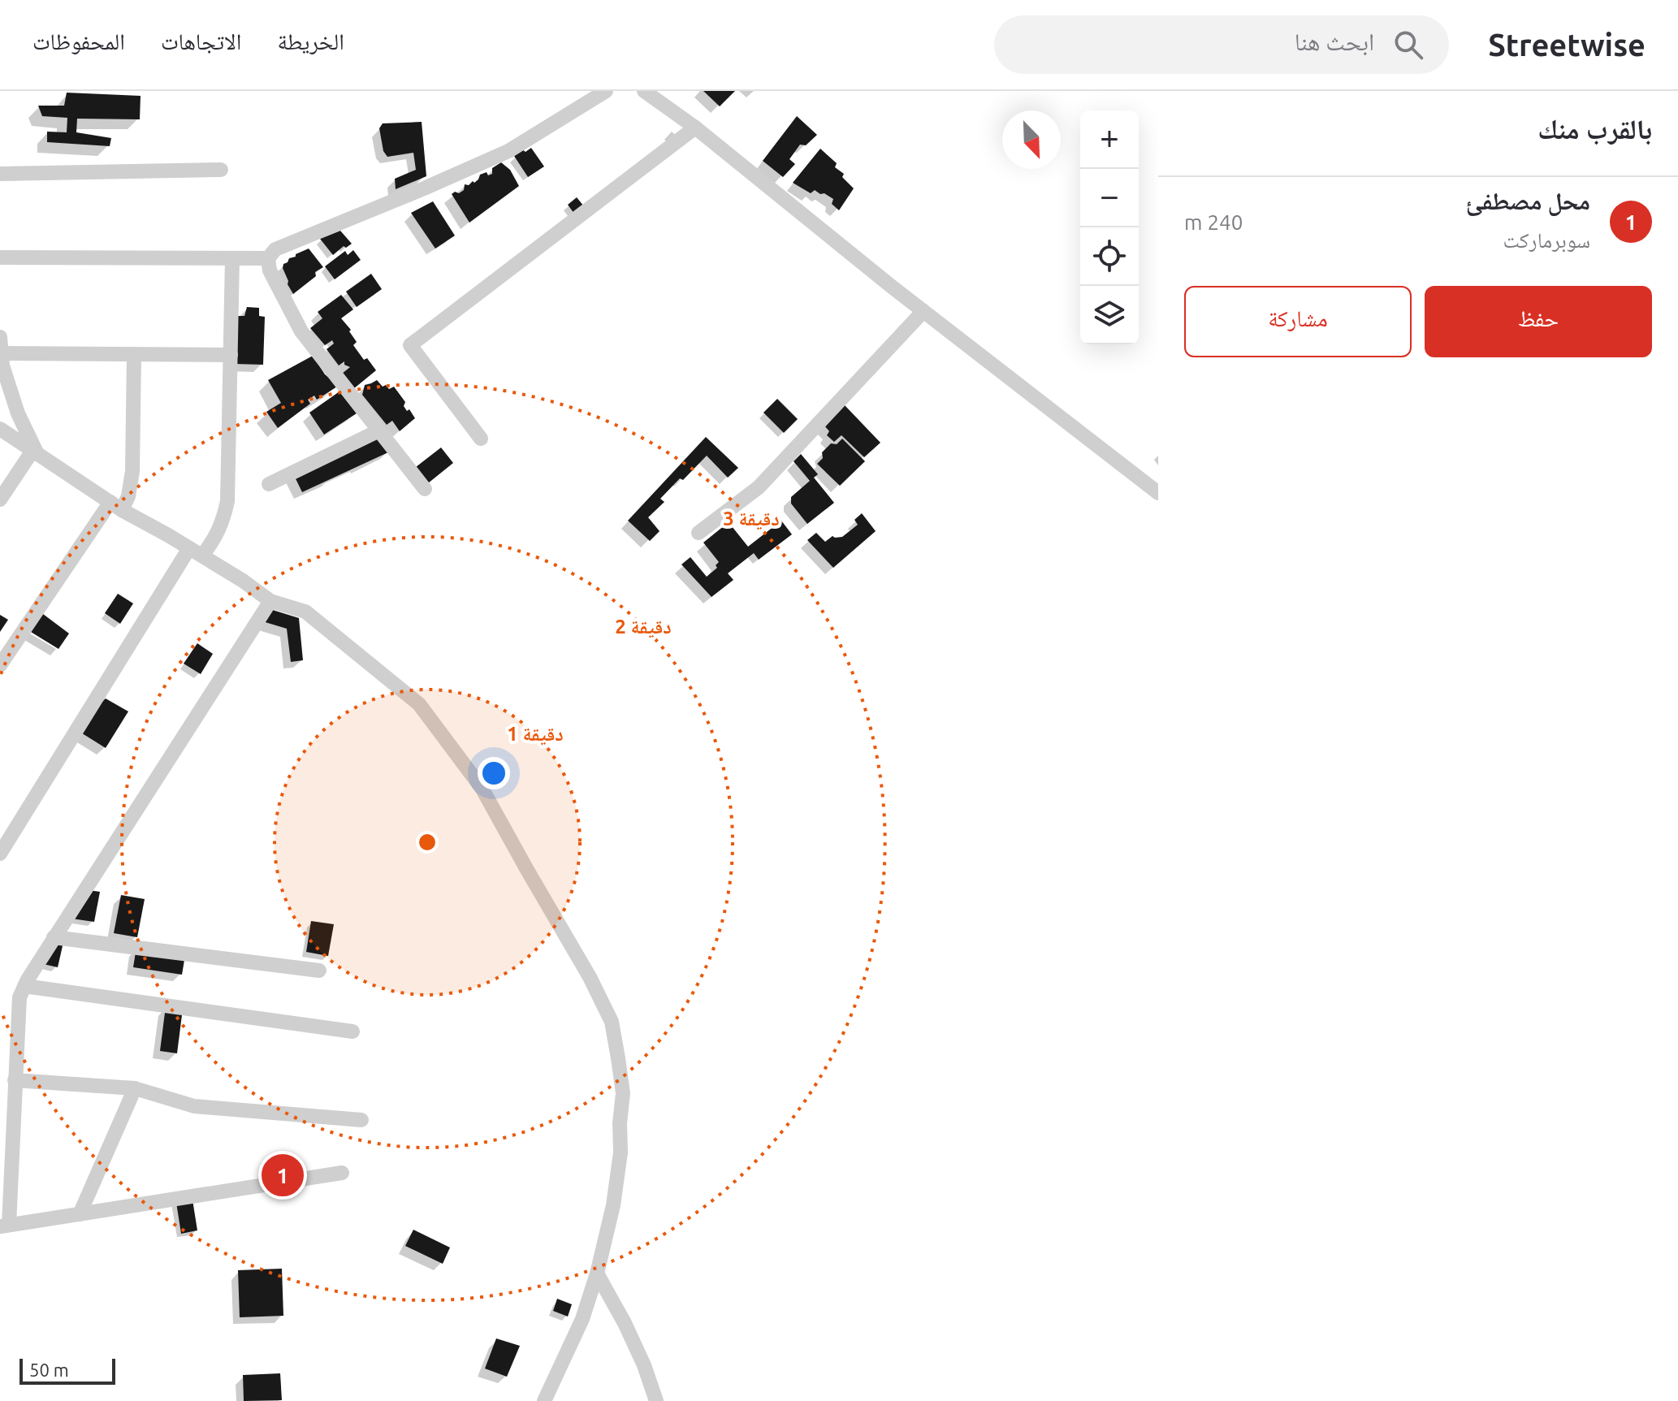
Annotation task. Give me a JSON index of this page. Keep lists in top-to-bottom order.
{
  "scale_bar": "50 m",
  "north": "bottom right",
  "page": {
    "header": "Streetwise",
    "search": "ابحث هنا",
    "nav": ["الخريطة", "الاتجاهات", "المحفوظات"],
    "heading": "بالقرب منك",
    "map_buttons": ["+", "−"],
    "list": [
      {
        "mark": "1",
        "name": "محل مصطفئ",
        "note": "سوبرماركت",
        "value": "240 m"
      }
    ],
    "buttons": ["حفظ", "مشاركة"],
    "pins": "1",
    "scale": "50 m"
  },
  "rings": ["3 دقيقة", "2 دقيقة", "1 دقيقة"]
}
